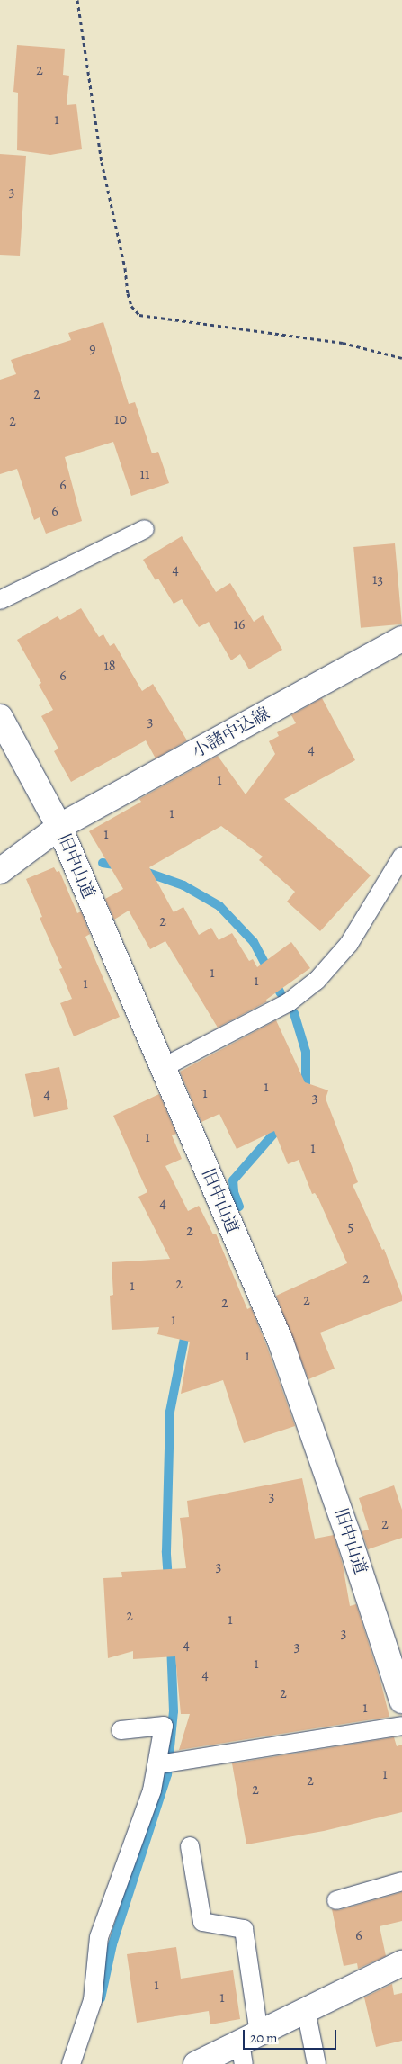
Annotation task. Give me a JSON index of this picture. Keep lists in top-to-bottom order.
{
  "streets": {
    "main road": ["小諸中込線", "旧中山道"]
  },
  "crossings": [
    ["小諸中込線", "旧中山道"]
  ],
  "house_numbers": [
    "2",
    "1",
    "3",
    "9",
    "2",
    "10",
    "2",
    "11",
    "6",
    "6",
    "4",
    "13",
    "16",
    "18",
    "6",
    "3",
    "4",
    "1",
    "1",
    "1",
    "2",
    "1",
    "1",
    "1",
    "1",
    "1",
    "4",
    "3",
    "1",
    "1",
    "4",
    "5",
    "2",
    "2",
    "2",
    "1",
    "2",
    "2",
    "1",
    "1",
    "3",
    "2",
    "3",
    "2",
    "1",
    "3",
    "4",
    "3",
    "1",
    "4",
    "2",
    "1",
    "1",
    "2",
    "2",
    "6",
    "1",
    "1"
  ],
  "scale_bar": "20 m"
}
